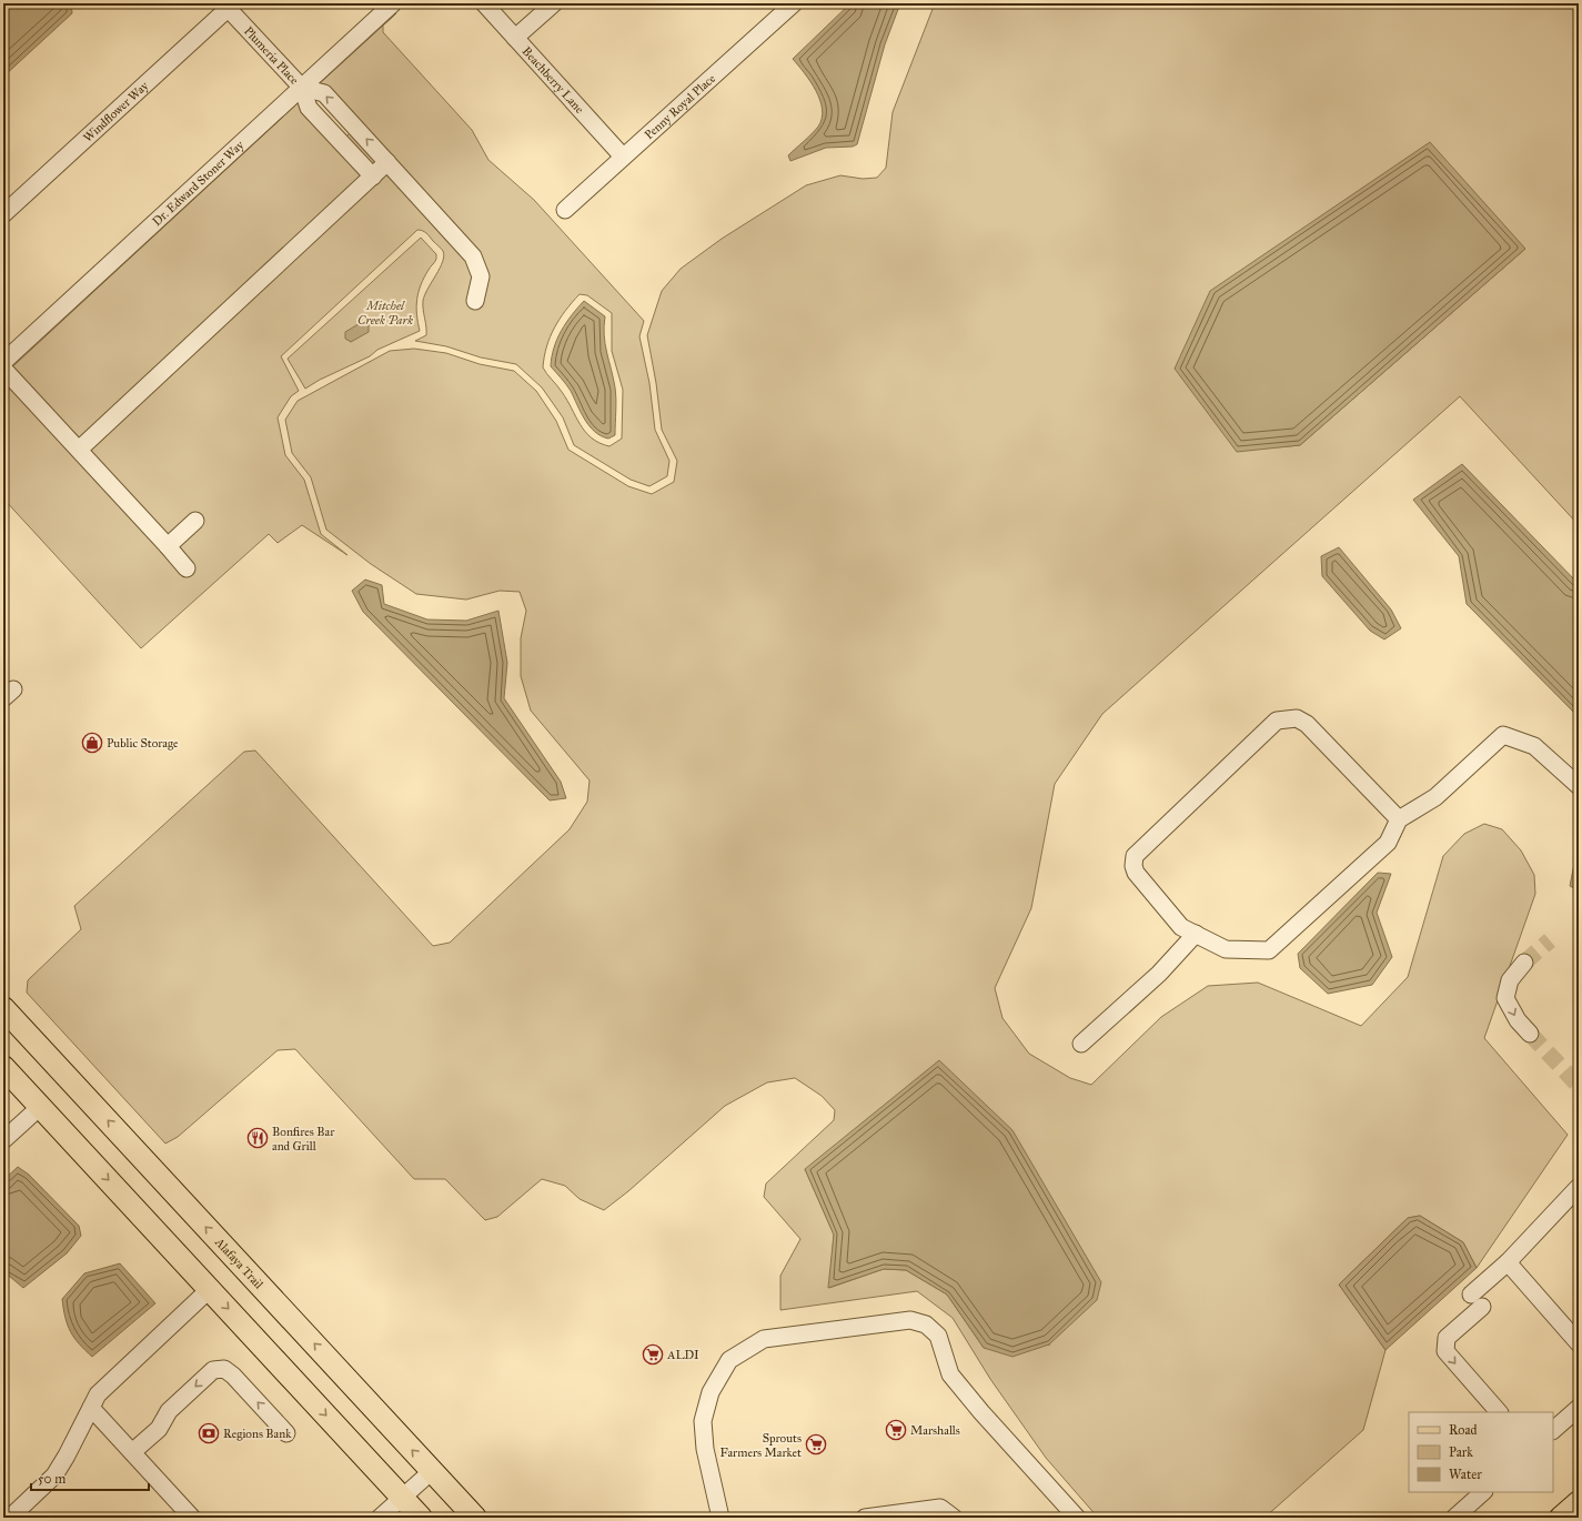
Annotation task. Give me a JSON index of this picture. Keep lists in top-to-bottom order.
{
  "streets": {
    "main road": ["Alafaya Trail"],
    "street": [
      "Plumeria Place",
      "Beachberry Lane",
      "Penny Royal Place",
      "Windflower Way",
      "Dr. Edward Stoner Way"
    ]
  },
  "crossings": [
    ["Plumeria Place", "Windflower Way"],
    ["Plumeria Place", "Dr. Edward Stoner Way"],
    ["Beachberry Lane", "Penny Royal Place"]
  ],
  "parks": ["Mitchel Creek Park"],
  "places": {
    "shop": ["Public Storage"],
    "restaurant": ["Bonfires Bar and Grill"],
    "supermarket": ["ALDI", "Marshalls", "Sprouts Farmers Market"],
    "bank": ["Regions Bank"]
  },
  "legend": ["Road", "Park", "Water"],
  "scale_bar": "50 m"
}
